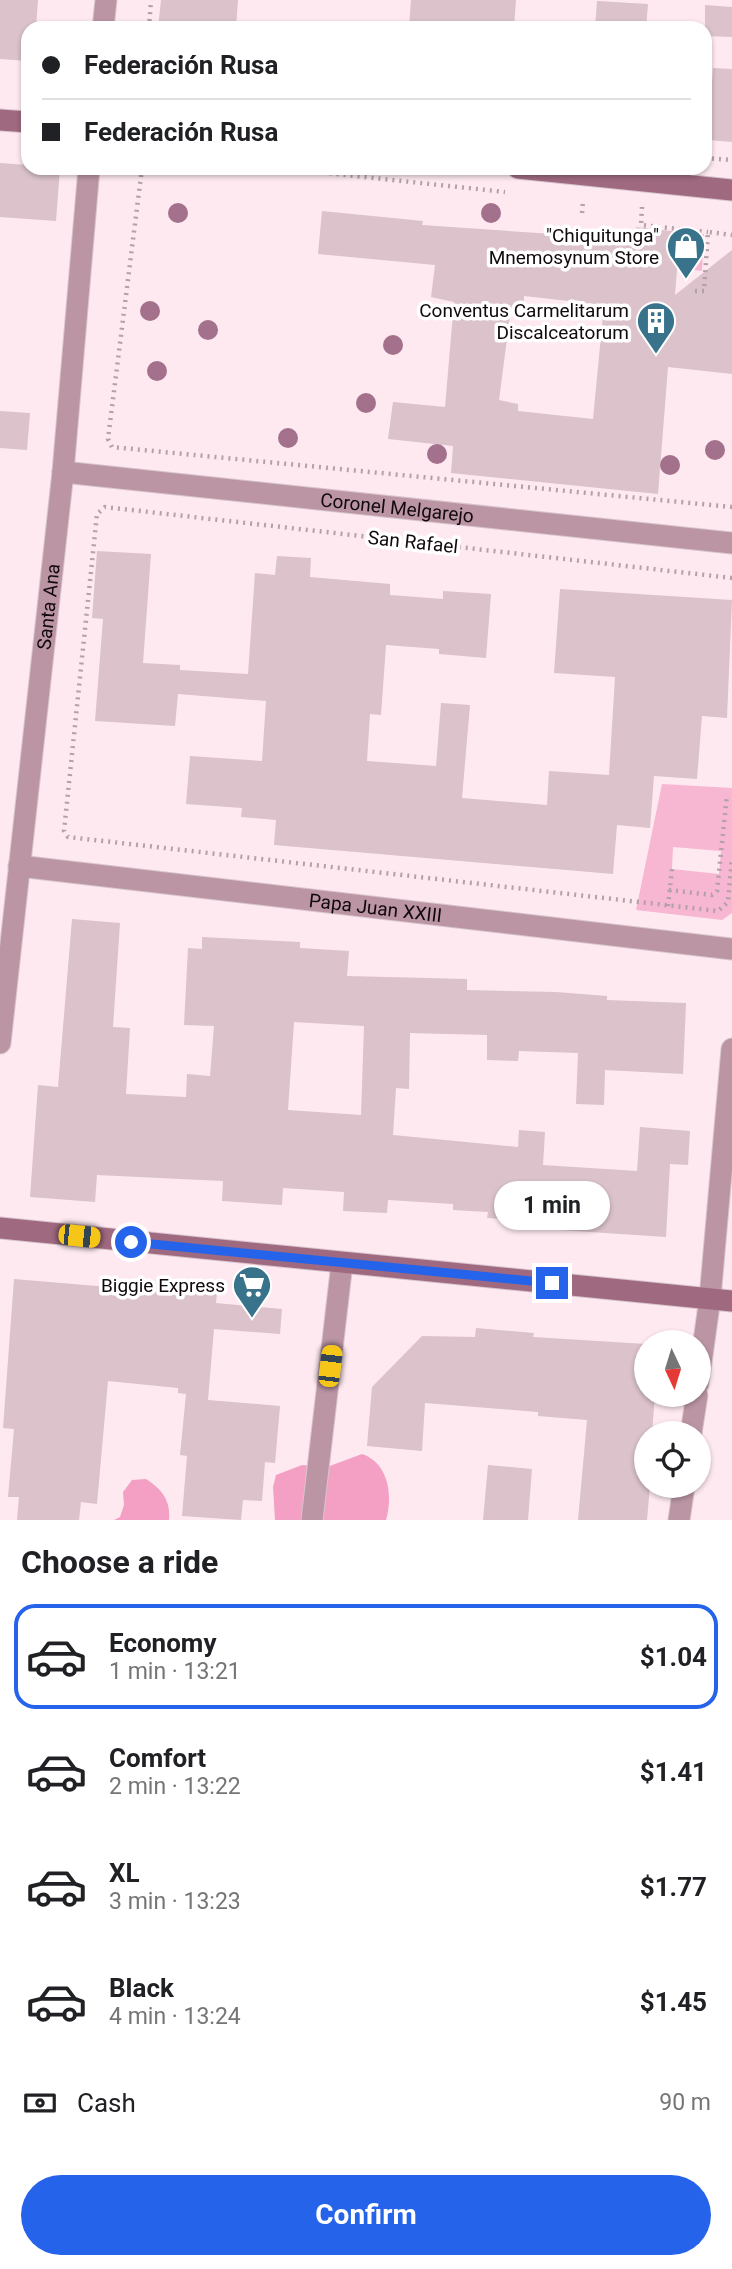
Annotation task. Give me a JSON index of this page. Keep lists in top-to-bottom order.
{
  "streets": {
    "street": ["Coronel Melgarejo", "Santa Ana", "Papa Juan XXIII"],
    "path": ["San Rafael"]
  },
  "crossings": [
    ["Coronel Melgarejo", "Santa Ana"],
    ["San Rafael", "Santa Ana"],
    ["Santa Ana", "Papa Juan XXIII"]
  ],
  "places": {
    "shop": ["\"Chiquitunga\" Mnemosynum Store"],
    "building": ["Conventus Carmelitarum Discalceatorum"],
    "supermarket": ["Biggie Express"]
  },
  "north": "bottom",
  "page": {
    "banner": ["Federación Rusa", "Federación Rusa"],
    "bubble": "1 min",
    "heading": "Choose a ride",
    "list": [
      {
        "name": "Economy",
        "note": "1 min · 13:21",
        "value": "$1.04"
      },
      {
        "name": "Comfort",
        "note": "2 min · 13:22",
        "value": "$1.41"
      },
      {
        "name": "XL",
        "note": "3 min · 13:23",
        "value": "$1.77"
      },
      {
        "name": "Black",
        "note": "4 min · 13:24",
        "value": "$1.45"
      }
    ],
    "pay": ["Cash", "90 m"],
    "buttons": "Confirm"
  }
}
